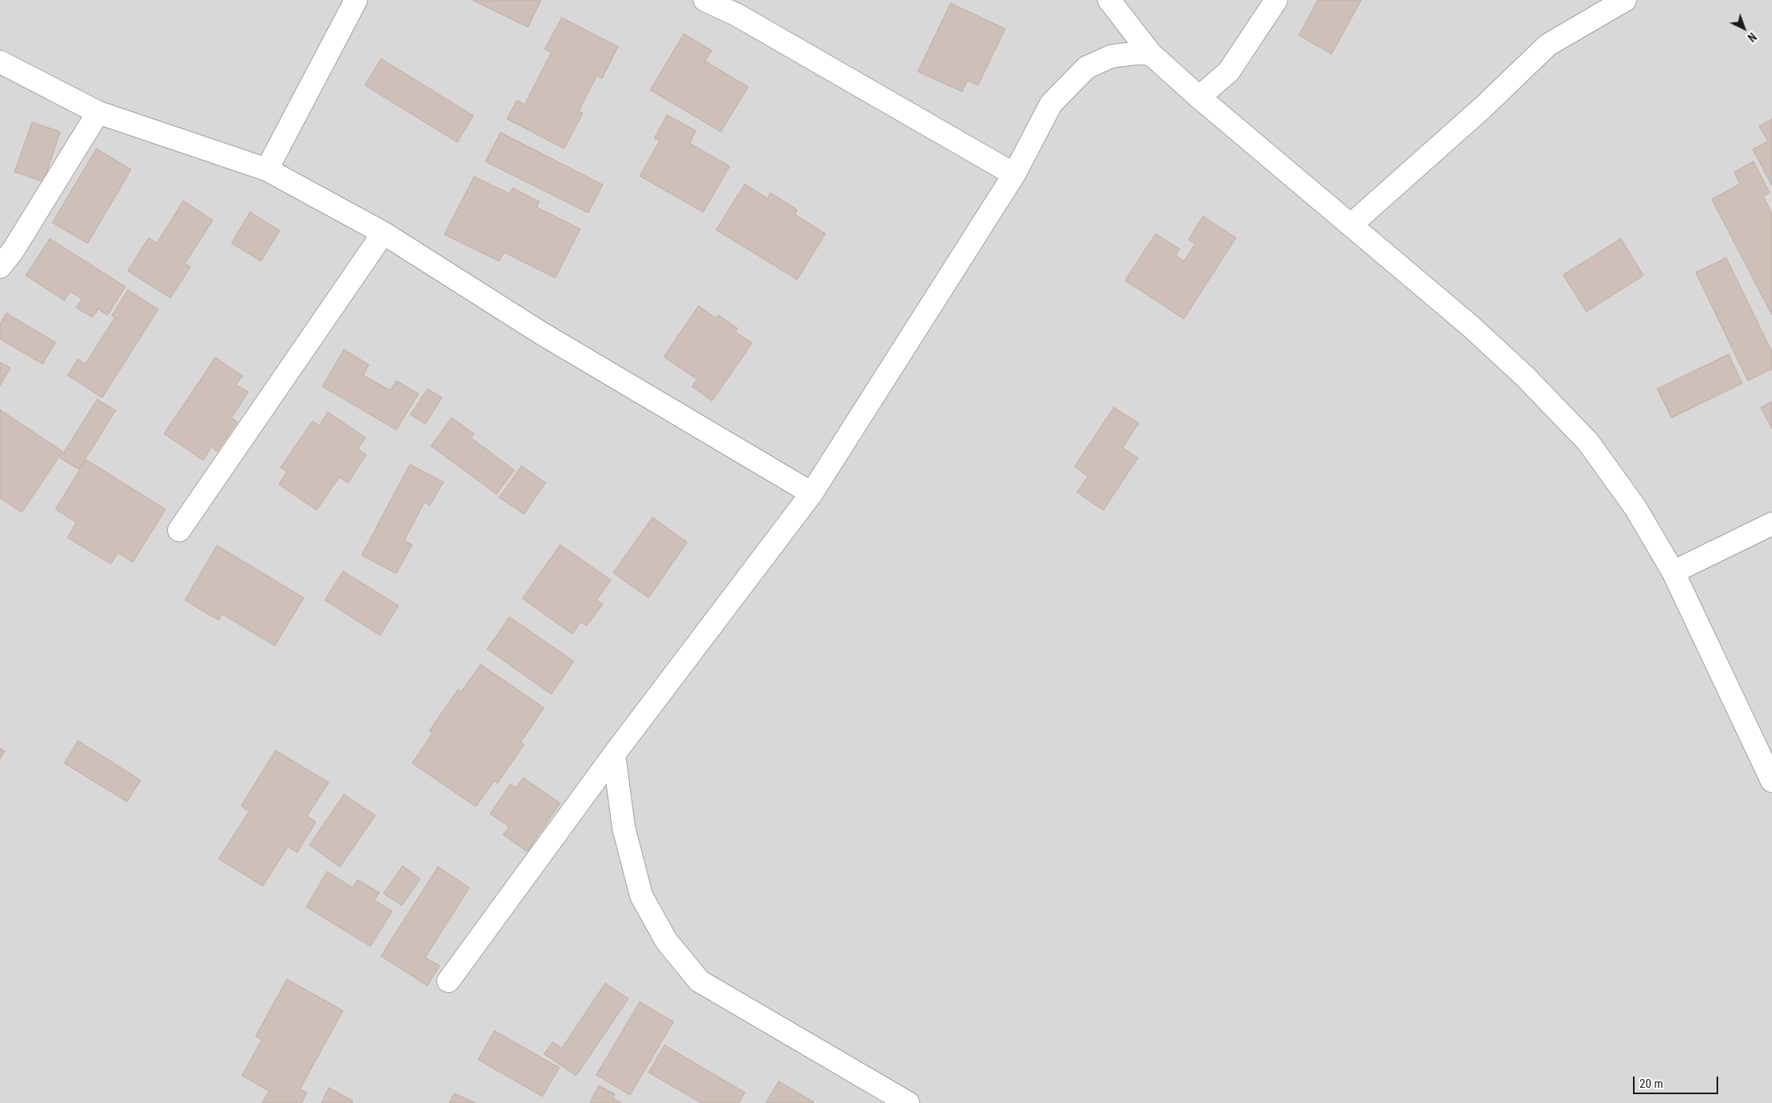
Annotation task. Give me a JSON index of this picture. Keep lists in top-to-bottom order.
{
  "scale_bar": "20 m",
  "north": "bottom right"
}
